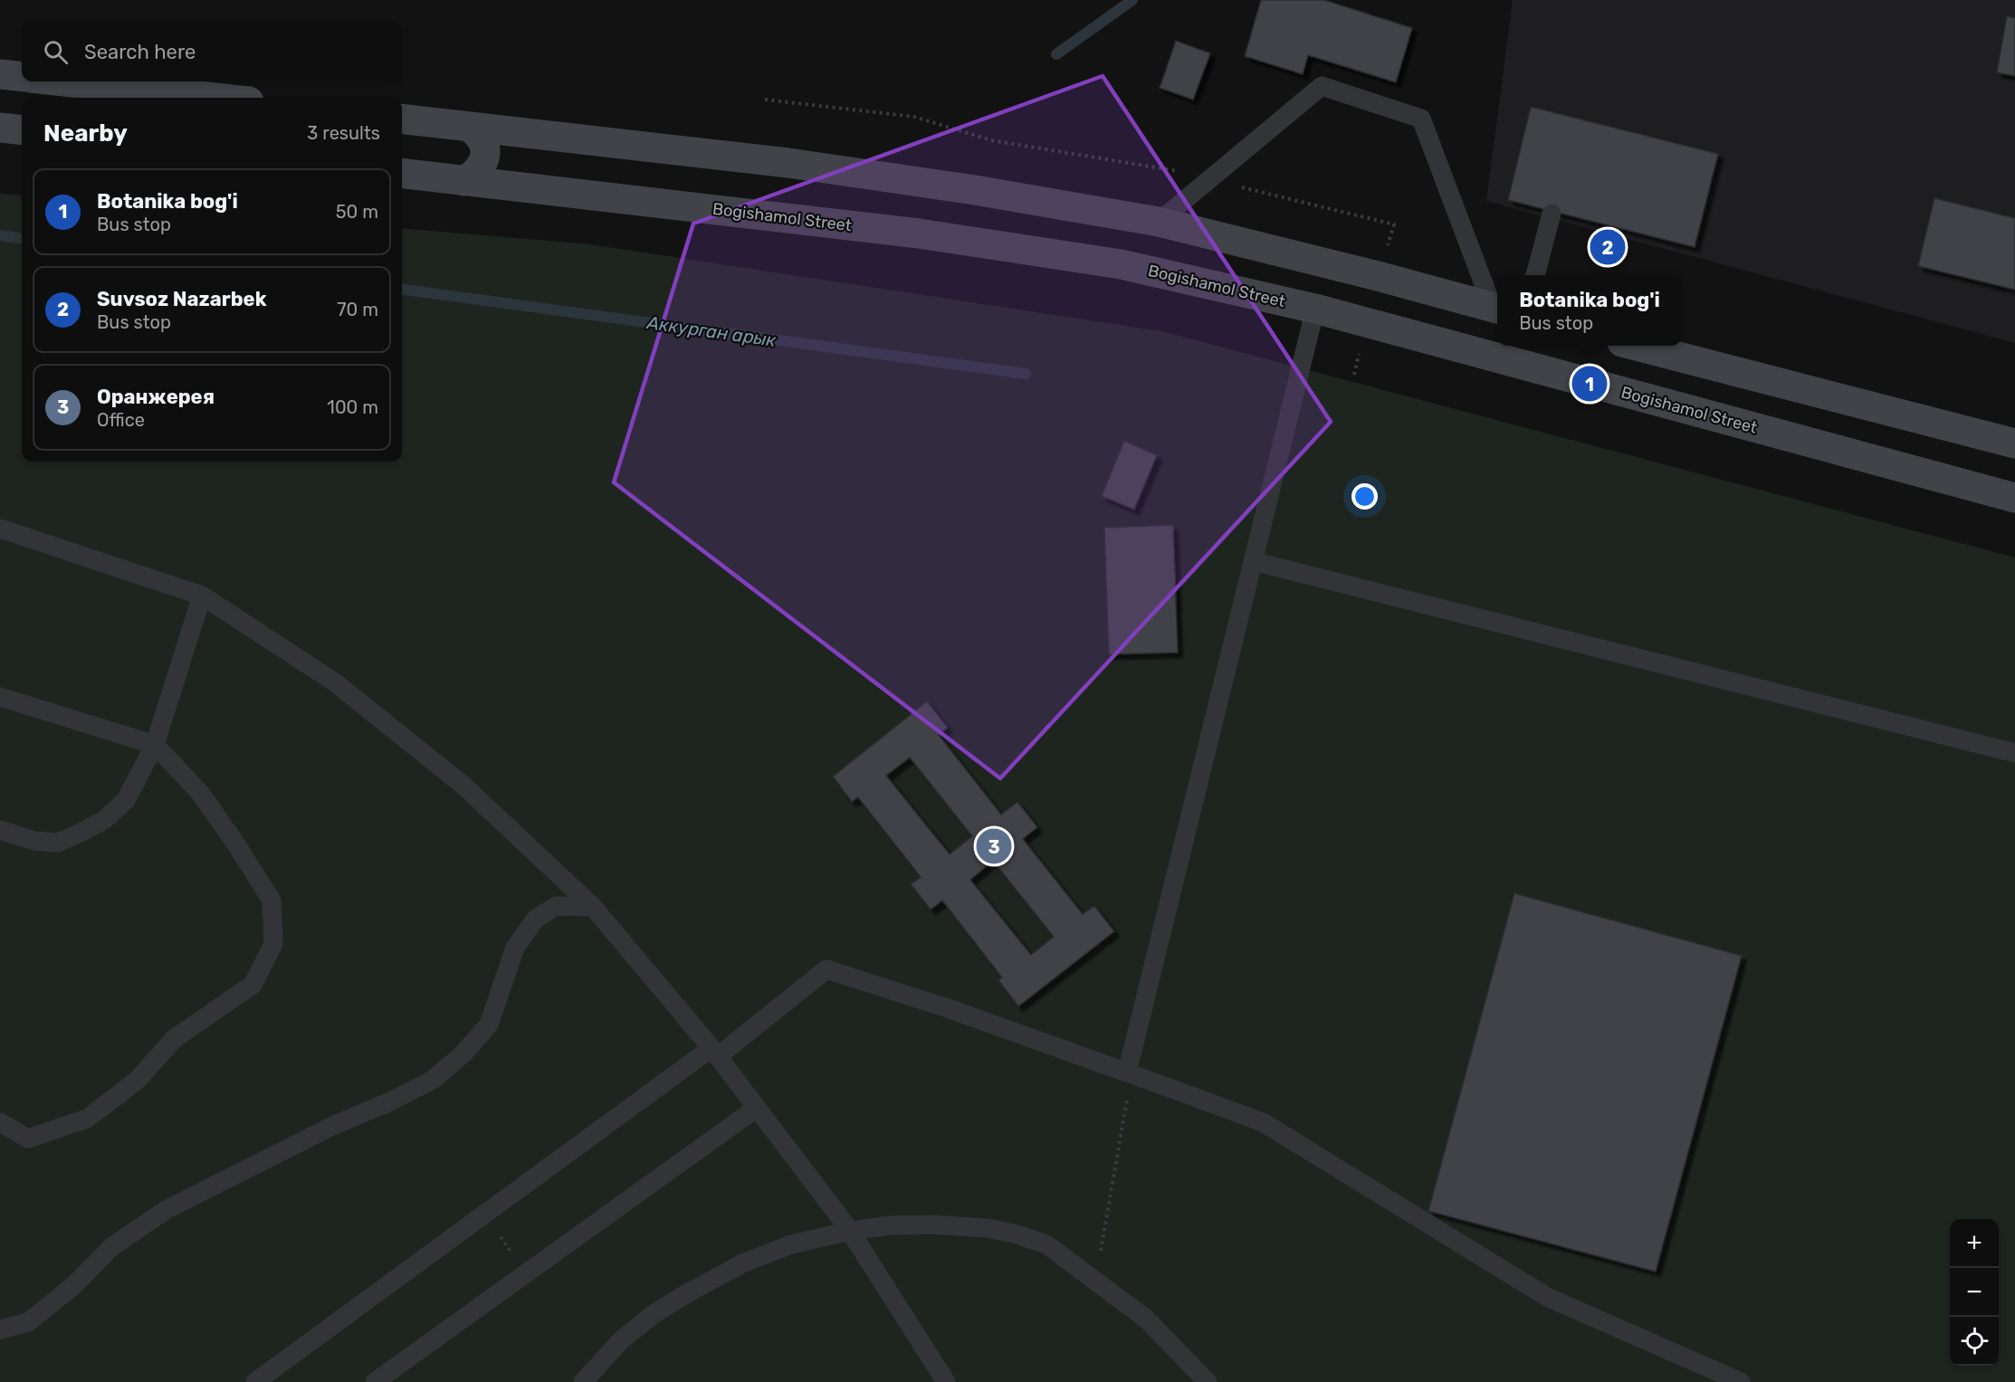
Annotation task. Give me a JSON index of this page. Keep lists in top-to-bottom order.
{
  "streets": {
    "main road": ["Bogishamol Street"]
  },
  "water": ["Аккурган арык"],
  "page": {
    "search": "Search here",
    "heading": ["Nearby", "3 results"],
    "list": [
      {
        "mark": "1",
        "name": "Botanika bog'i",
        "note": "Bus stop",
        "value": "50 m"
      },
      {
        "mark": "2",
        "name": "Suvsoz Nazarbek",
        "note": "Bus stop",
        "value": "70 m"
      },
      {
        "mark": "3",
        "name": "Оранжерея",
        "note": "Office",
        "value": "100 m"
      }
    ],
    "pins": ["2", "1", "3"],
    "popup": ["Botanika bog'i", "Bus stop"],
    "map_buttons": ["+", "−"]
  }
}
